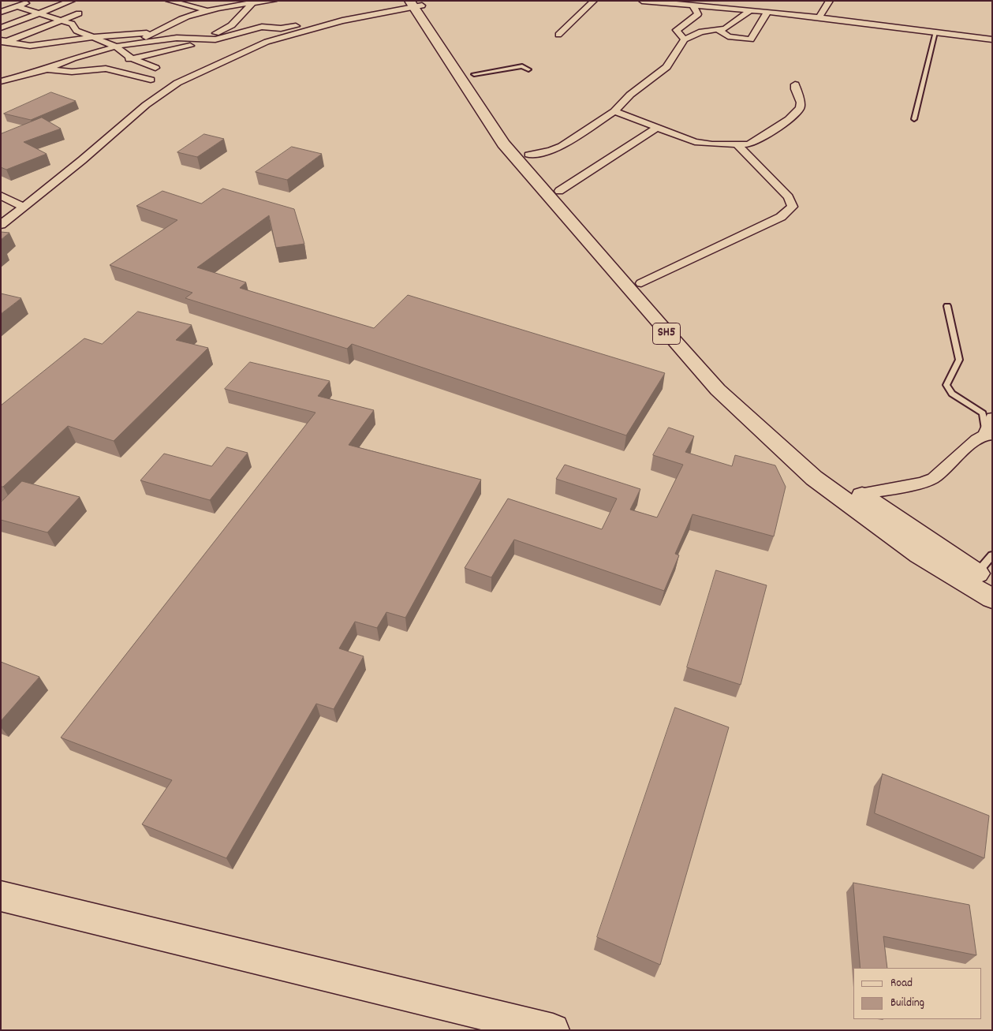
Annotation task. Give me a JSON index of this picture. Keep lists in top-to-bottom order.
{
  "streets": {
    "main road": ["SH5"]
  },
  "legend": ["Road", "Building"]
}
